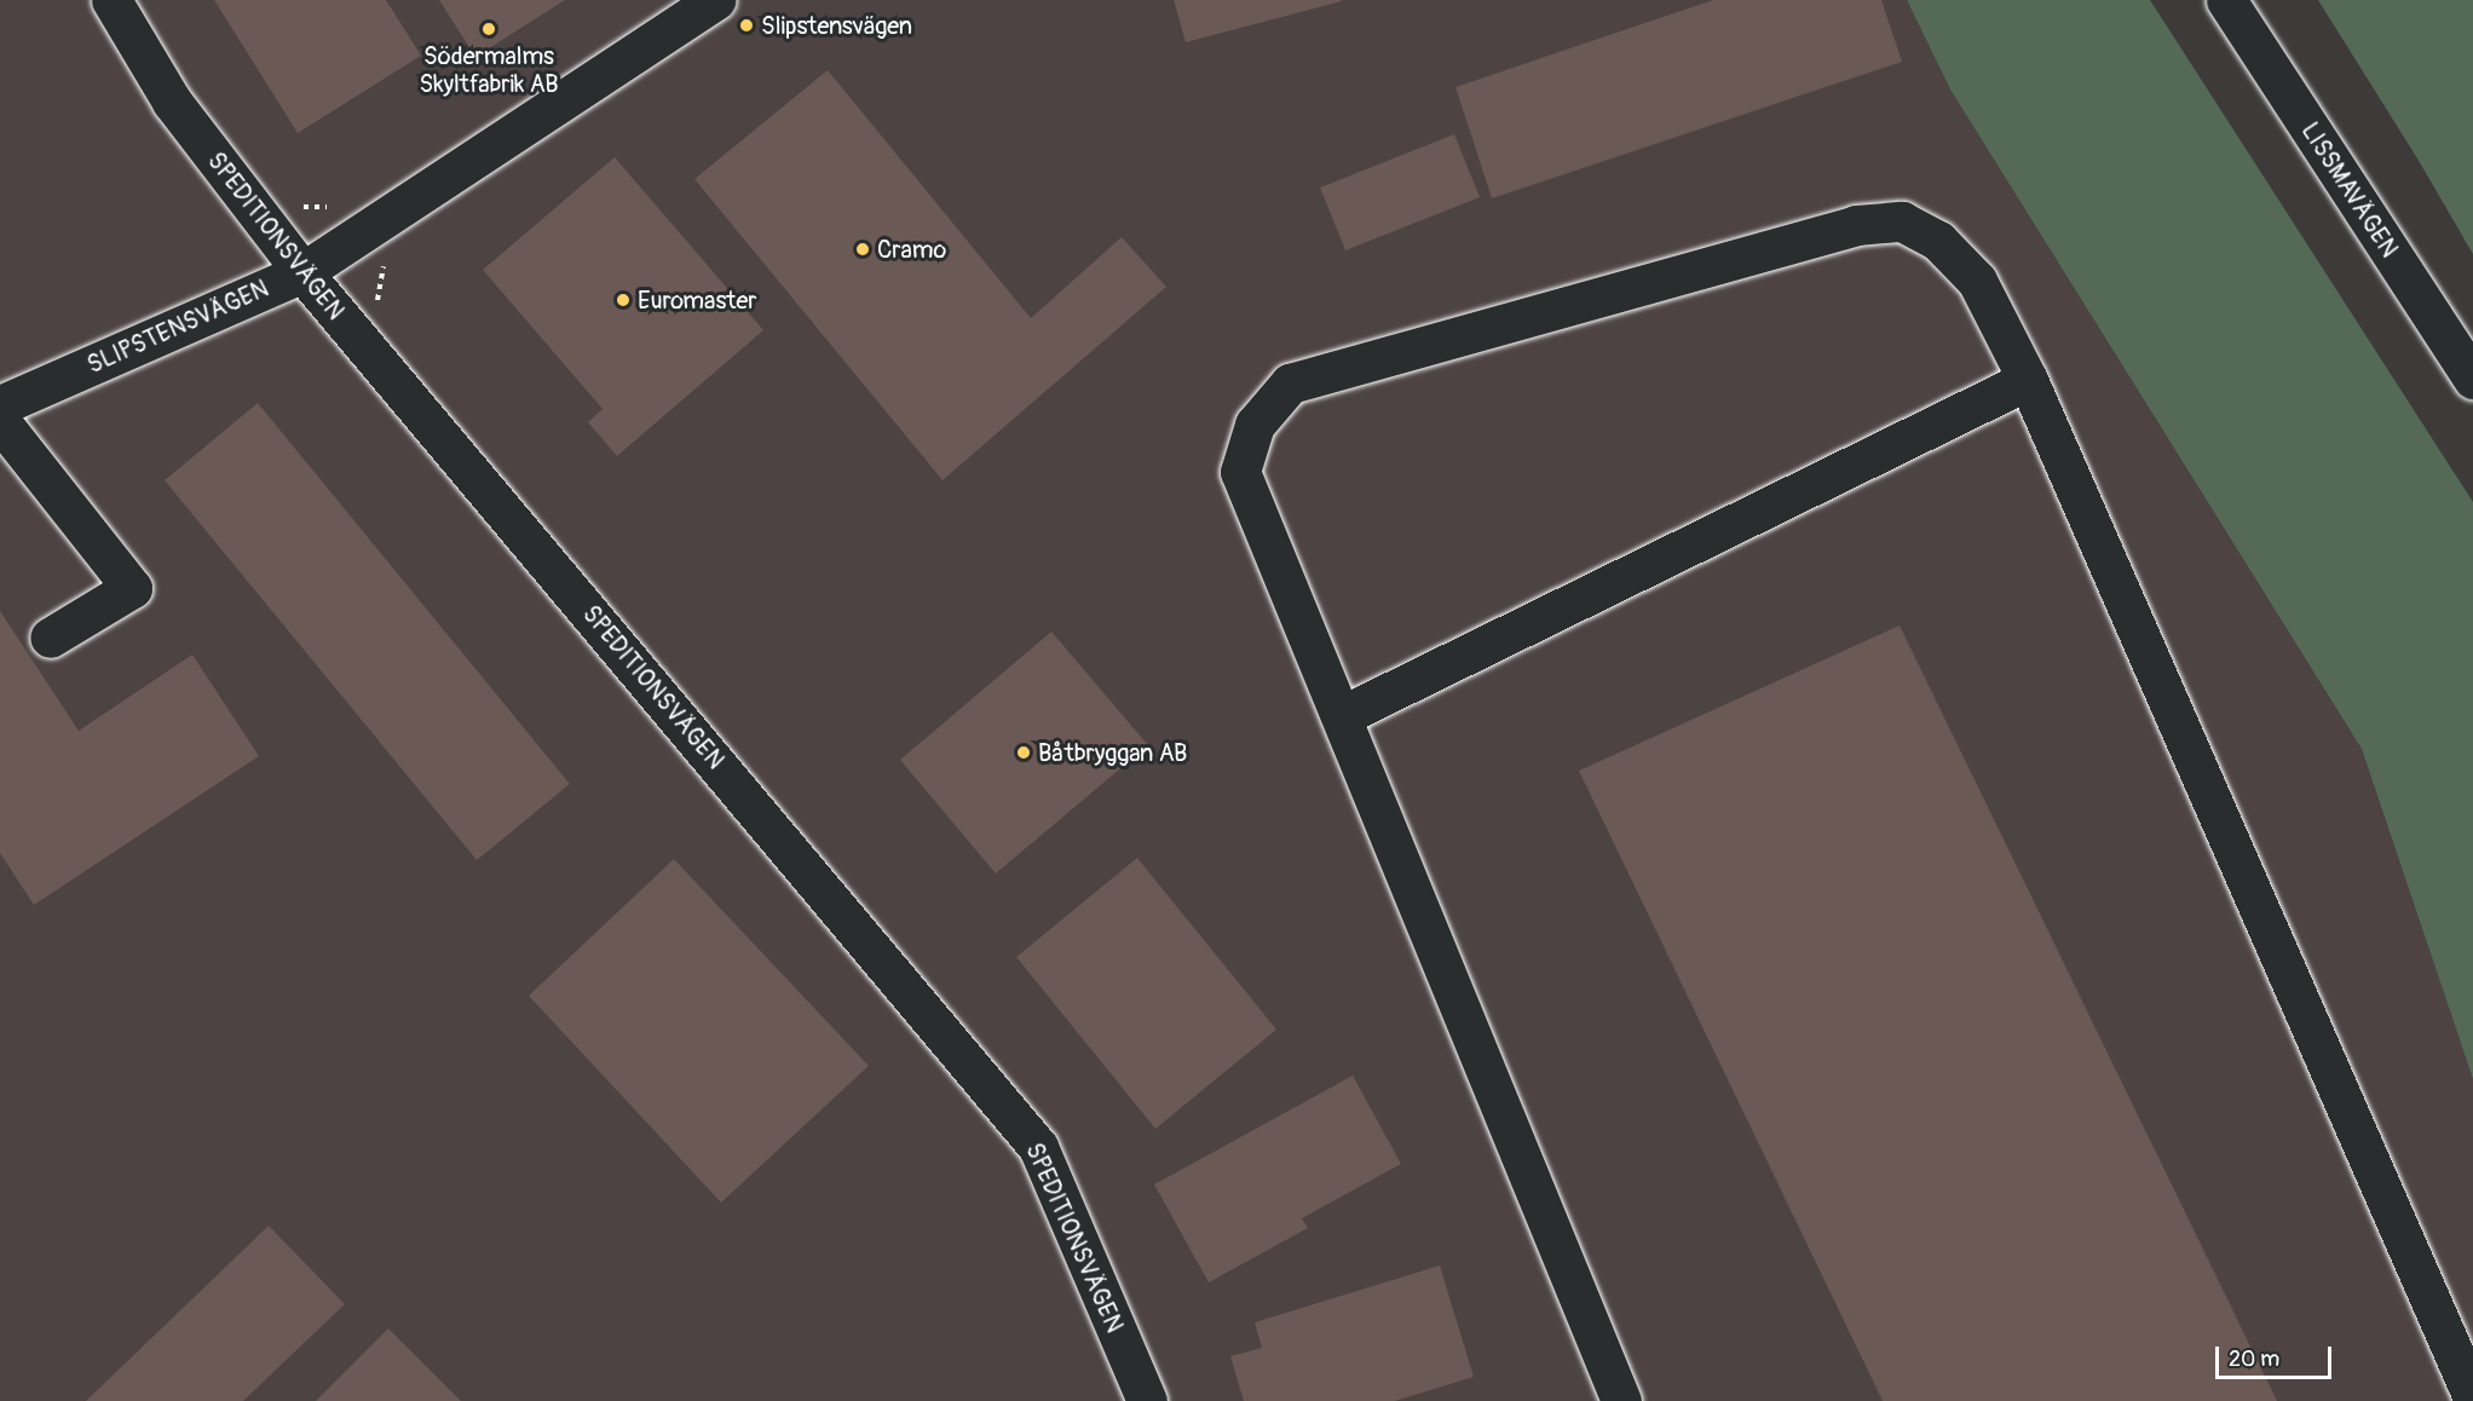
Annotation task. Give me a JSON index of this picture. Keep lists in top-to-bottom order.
{
  "streets": {
    "street": ["LISSMAVÄGEN", "SPEDITIONSVÄGEN", "SLIPSTENSVÄGEN"]
  },
  "crossings": [
    ["SPEDITIONSVÄGEN", "SLIPSTENSVÄGEN"]
  ],
  "places": [
    "Slipstensvägen",
    "Södermalms Skyltfabrik AB",
    "Cramo",
    "Euromaster",
    "Båtbryggan AB"
  ],
  "scale_bar": "20 m"
}
